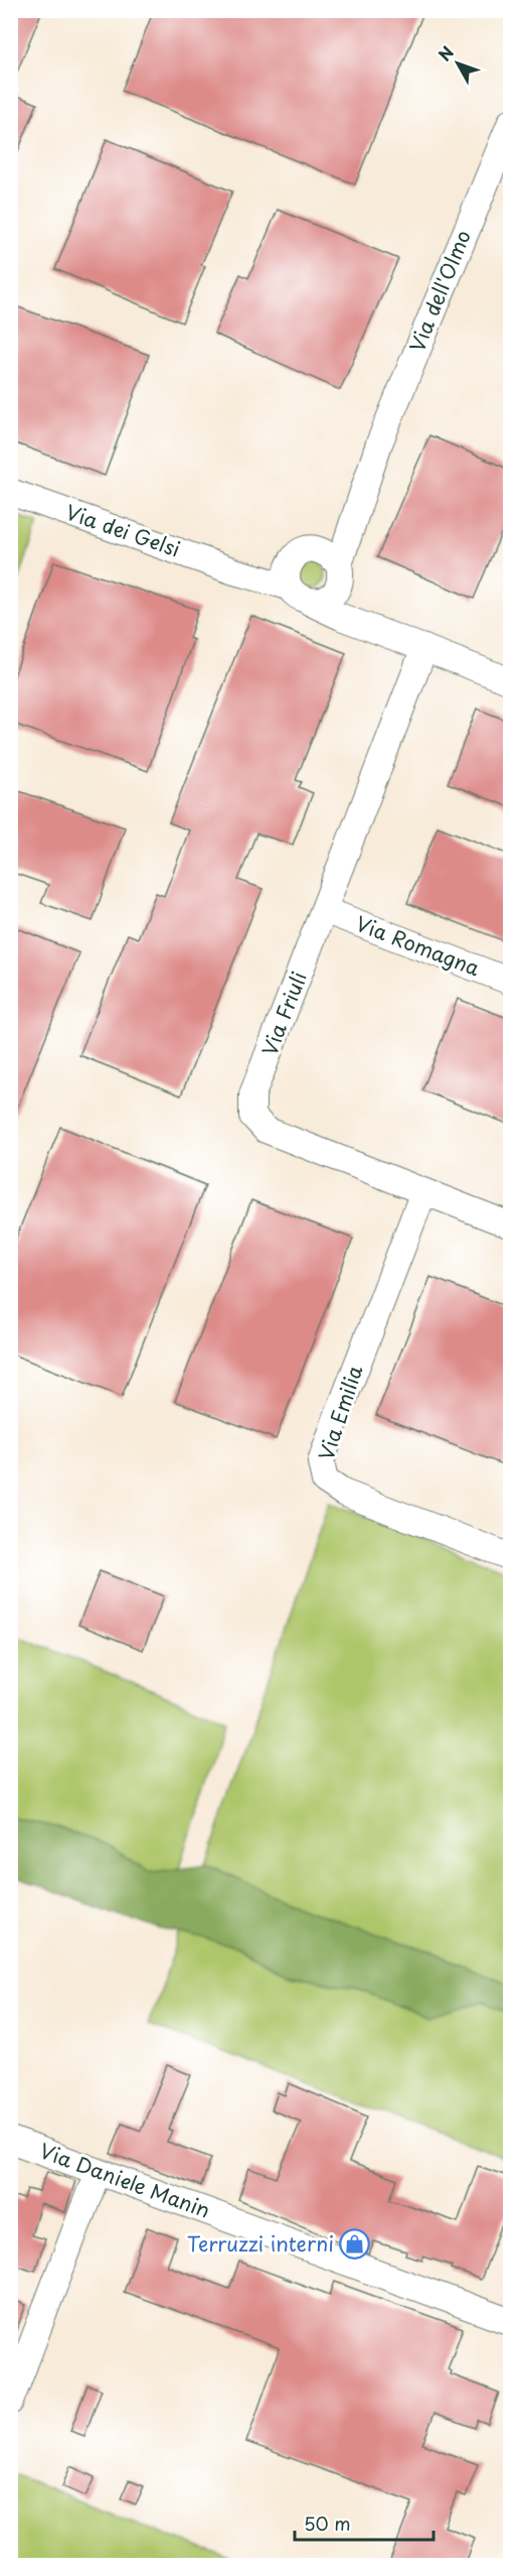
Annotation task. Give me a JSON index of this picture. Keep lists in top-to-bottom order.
{
  "streets": {
    "street": [
      "Via dell'Olmo",
      "Via dei Gelsi",
      "Via Romagna",
      "Via Friuli",
      "Via Emilia",
      "Via Daniele Manin"
    ]
  },
  "crossings": [
    ["Via dell'Olmo", "Via dei Gelsi"],
    ["Via Romagna", "Via Friuli"],
    ["Via Friuli", "Via Emilia"]
  ],
  "places": {
    "shop": ["Terruzzi interni"]
  },
  "scale_bar": "50 m",
  "north": "top left"
}
